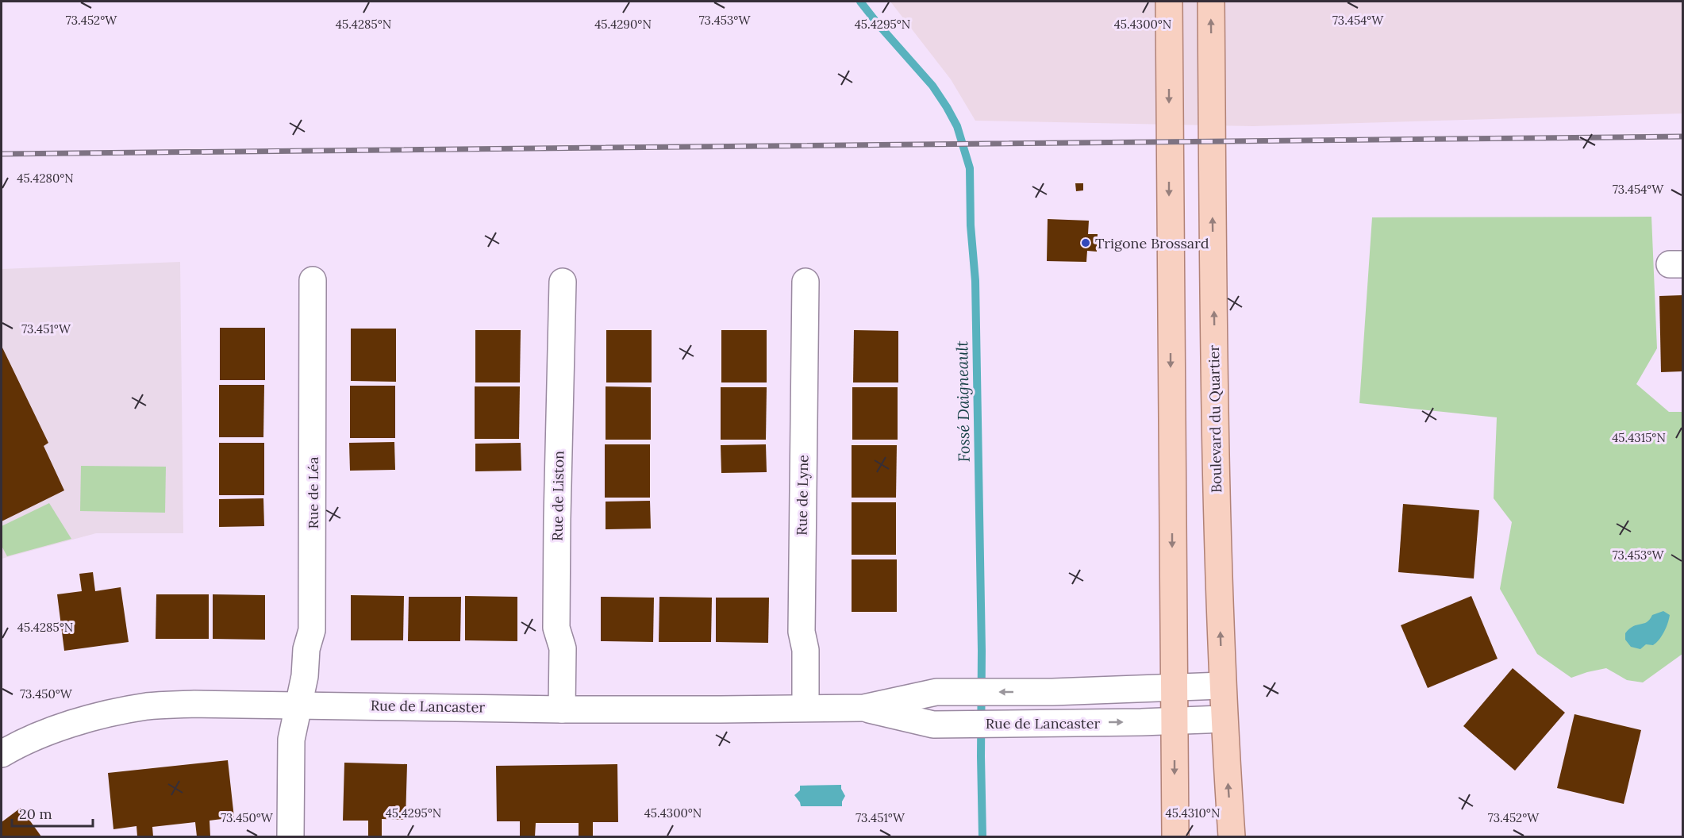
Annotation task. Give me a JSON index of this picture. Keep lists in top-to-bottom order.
{
  "streets": {
    "main road": ["Boulevard du Quartier"],
    "street": [
      "Rue de Léa",
      "Rue de Lyne",
      "Rue de Liston",
      "Rue de Lancaster"
    ]
  },
  "crossings": [
    ["Boulevard du Quartier", "Rue de Lancaster"],
    ["Rue de Léa", "Rue de Lancaster"],
    ["Rue de Lyne", "Rue de Lancaster"],
    ["Rue de Liston", "Rue de Lancaster"]
  ],
  "water": ["Fossé Daigneault"],
  "places": ["Trigone Brossard"],
  "scale_bar": "20 m",
  "coordinates": [
    "73.454°W",
    "73.452°W",
    "73.453°W",
    "45.4285°N",
    "45.4290°N",
    "45.4295°N",
    "45.4300°N",
    "45.4280°N",
    "73.451°W",
    "45.4315°N",
    "73.450°W",
    "45.4310°N"
  ]
}
